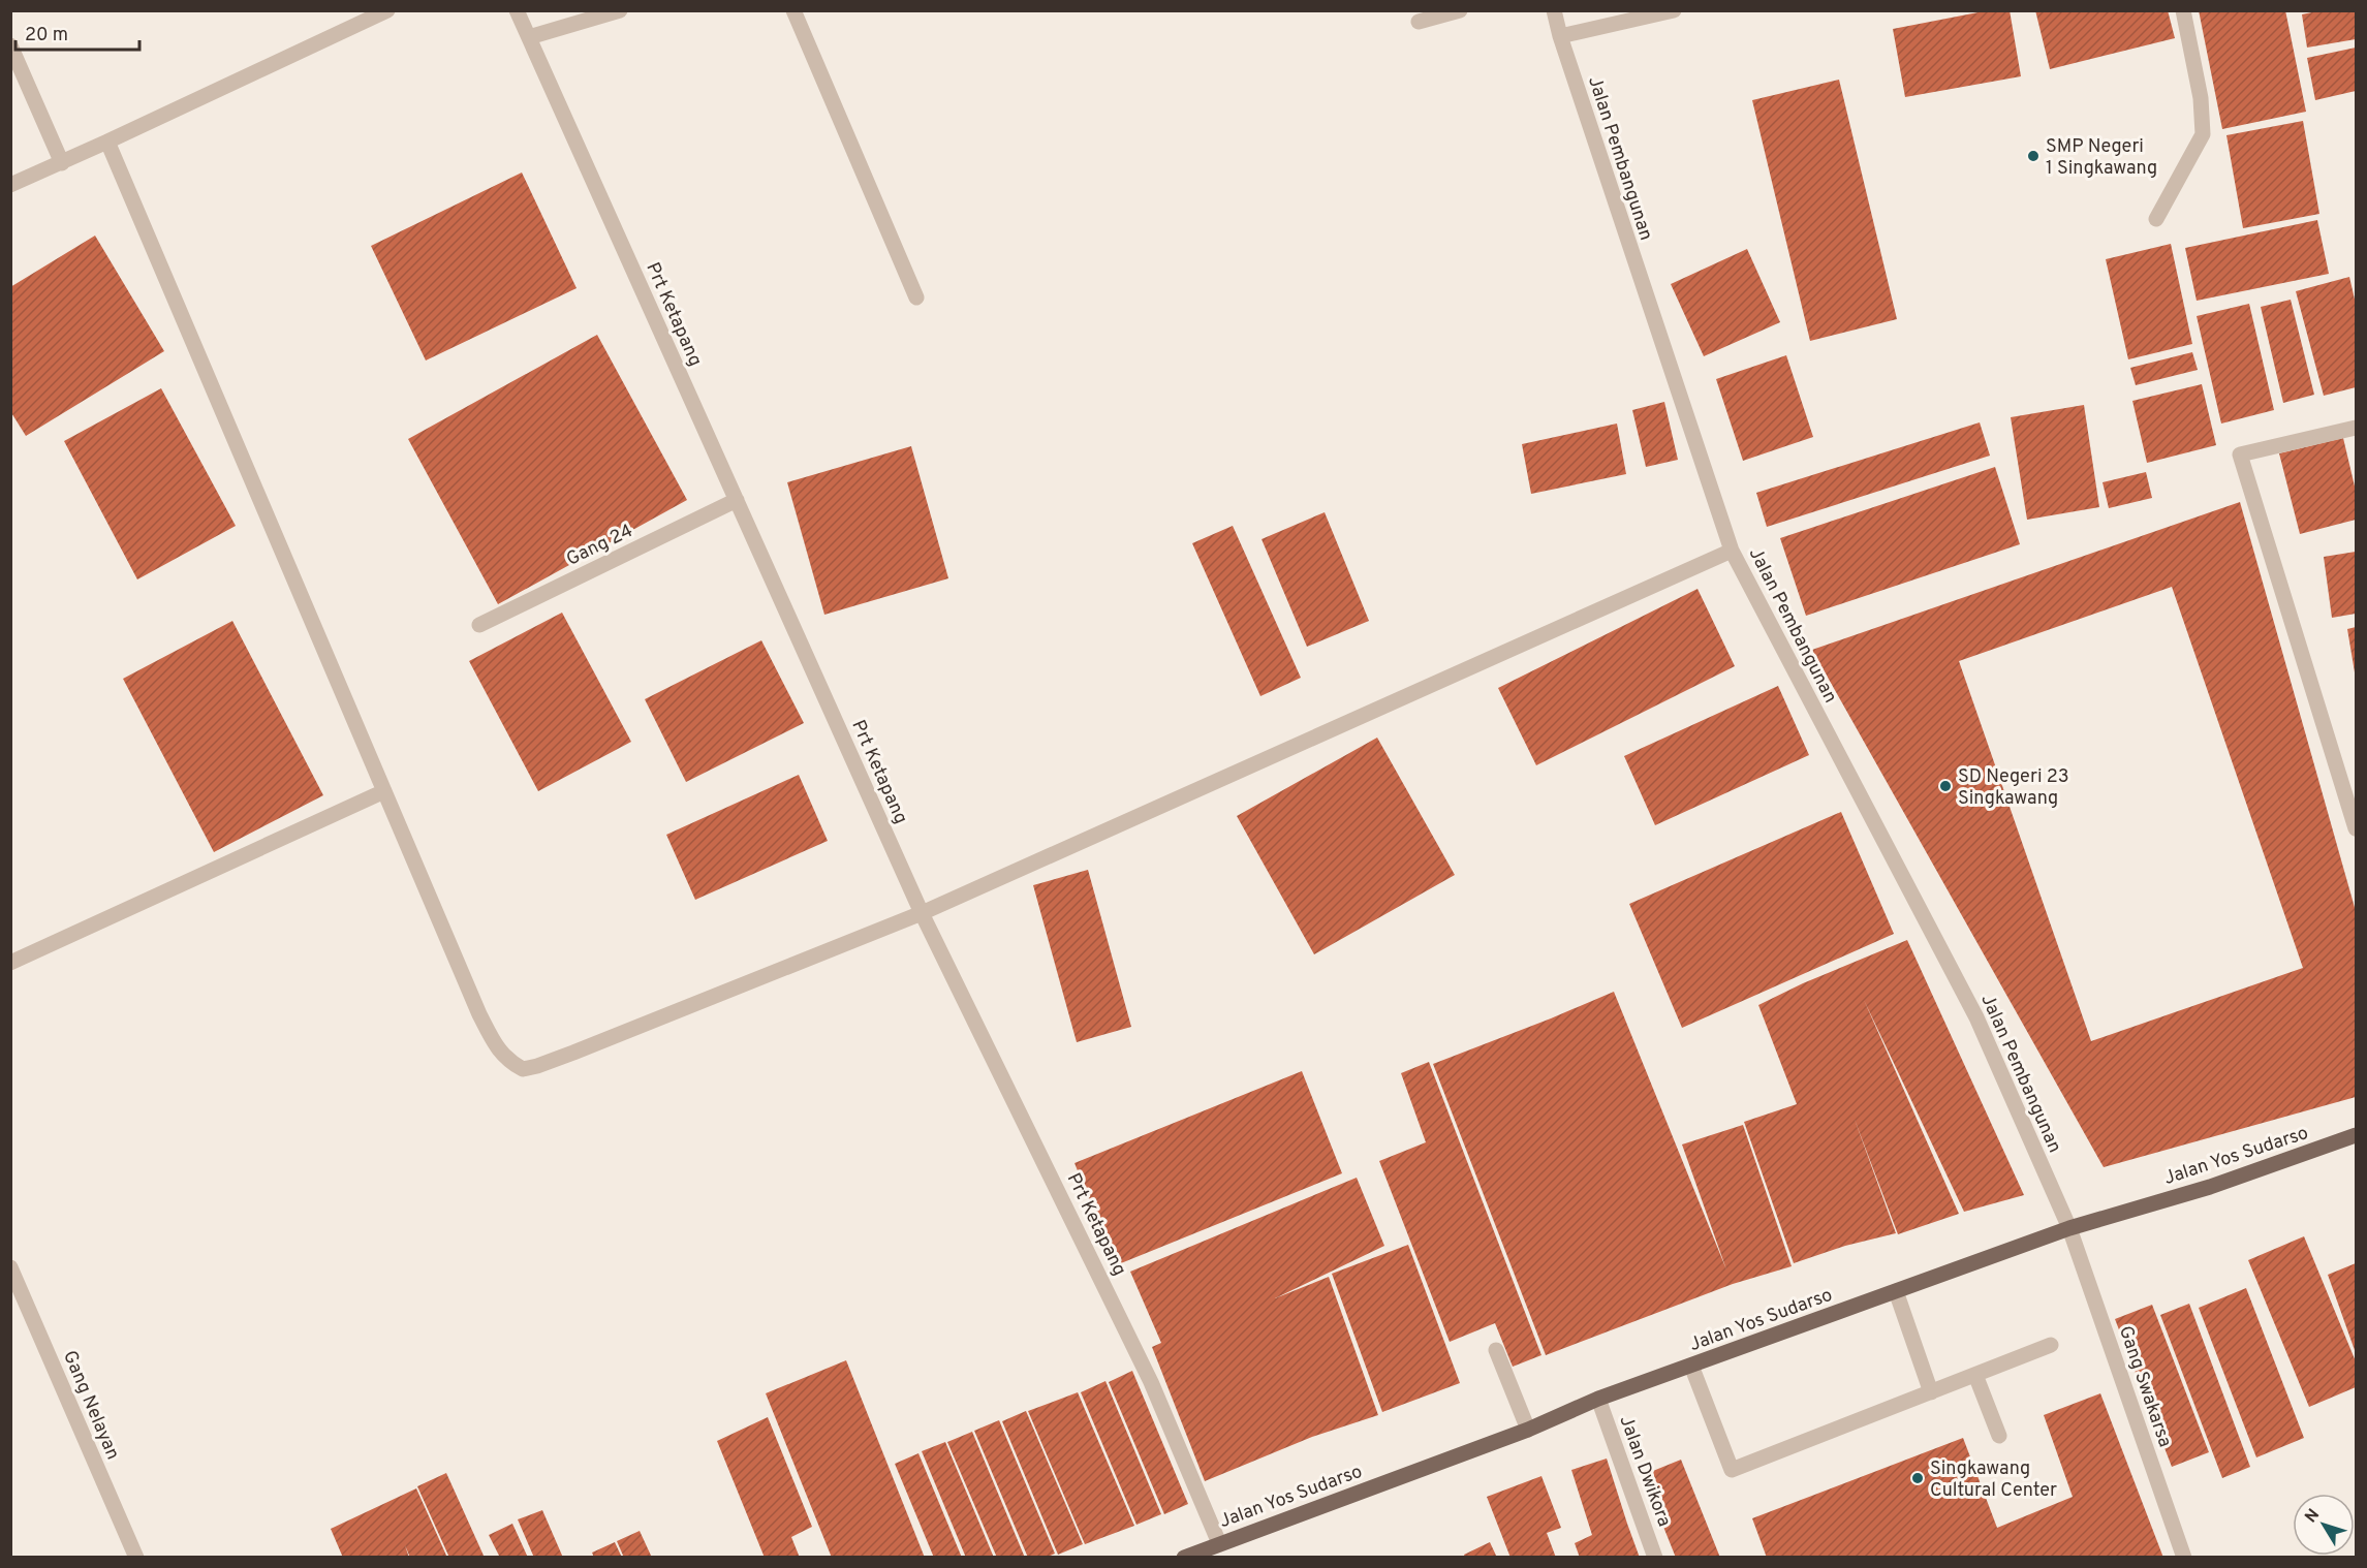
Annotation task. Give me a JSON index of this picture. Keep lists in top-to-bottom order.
{
  "streets": {
    "main road": ["Jalan Yos Sudarso"],
    "street": [
      "Jalan Pembangunan",
      "Prt Ketapang",
      "Gang 24",
      "Gang Swakarsa",
      "Gang Nelayan",
      "Jalan Dwikora"
    ]
  },
  "crossings": [
    ["Jalan Pembangunan", "Jalan Yos Sudarso"],
    ["Jalan Pembangunan", "Gang Swakarsa"],
    ["Prt Ketapang", "Gang 24"],
    ["Prt Ketapang", "Jalan Yos Sudarso"],
    ["Jalan Yos Sudarso", "Gang Swakarsa"],
    ["Jalan Yos Sudarso", "Jalan Dwikora"]
  ],
  "places": ["SMP Negeri 1 Singkawang", "SD Negeri 23 Singkawang", "Singkawang Cultural Center"],
  "scale_bar": "20 m",
  "north": "top left"
}
